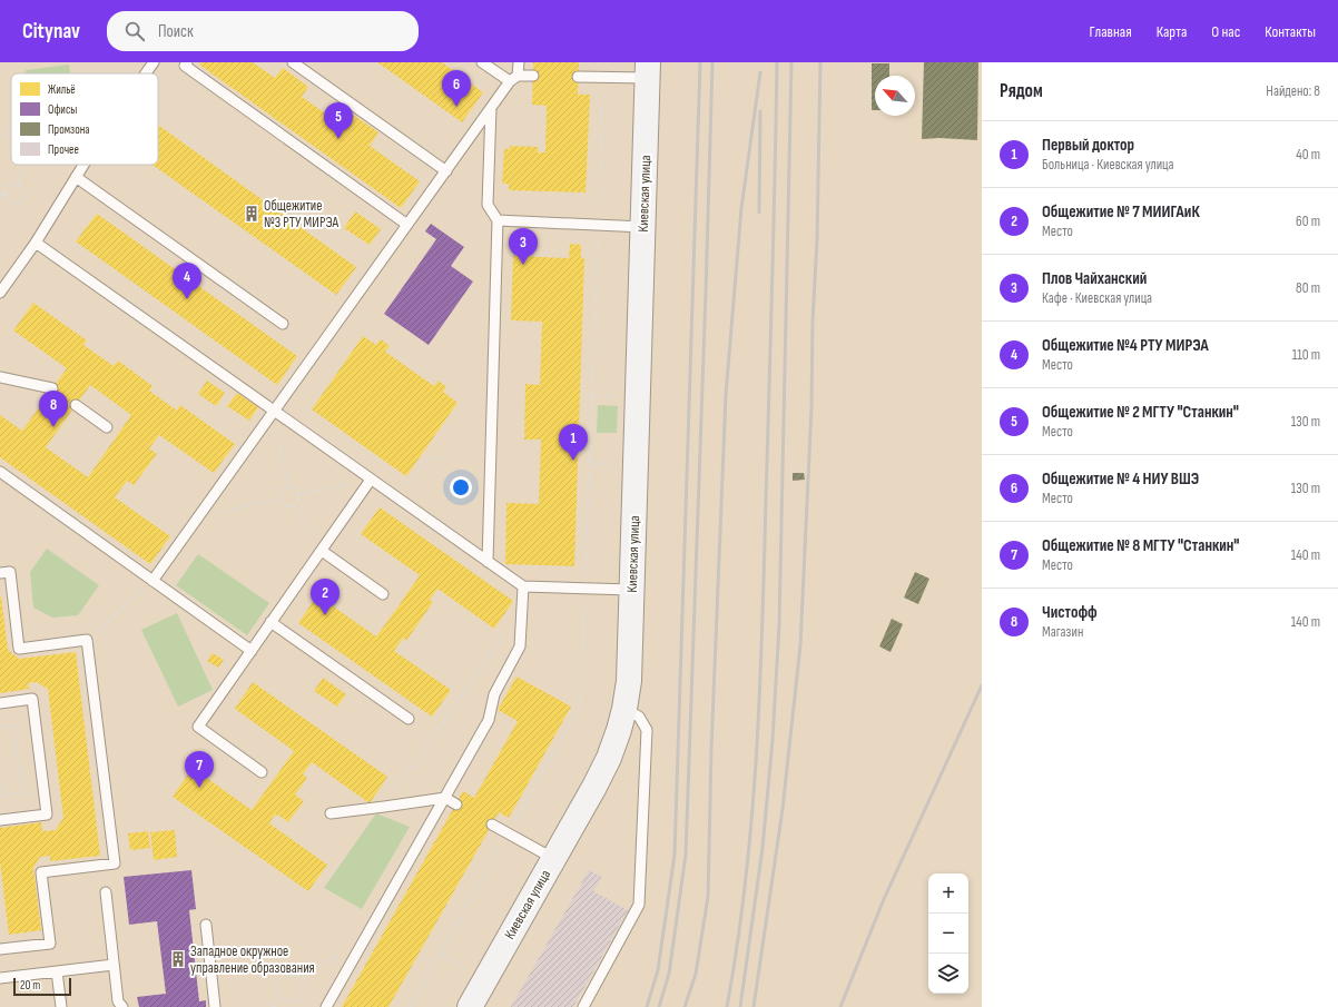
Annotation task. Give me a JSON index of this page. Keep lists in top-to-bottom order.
{
  "streets": {
    "street": ["Киевская улица"]
  },
  "places": {
    "building": ["Общежитие №3 РТУ МИРЭА", "Западное окружное управление образования"]
  },
  "legend": [
    "Жильё",
    "Офисы",
    "Промзона",
    "Прочее"
  ],
  "scale_bar": "20 m",
  "north": "top left",
  "page": {
    "header": "Citynav",
    "search": "Поиск",
    "nav": [
      "Главная",
      "Карта",
      "О нас",
      "Контакты"
    ],
    "heading": ["Рядом", "Найдено: 8"],
    "pins": [
      "6",
      "5",
      "3",
      "4",
      "8",
      "1",
      "2",
      "7"
    ],
    "list": [
      {
        "mark": "1",
        "name": "Первый доктор",
        "note": "Больница · Киевская улица",
        "value": "40 m"
      },
      {
        "mark": "2",
        "name": "Общежитие № 7 МИИГАиК",
        "note": "Место",
        "value": "60 m"
      },
      {
        "mark": "3",
        "name": "Плов Чайханский",
        "note": "Кафе · Киевская улица",
        "value": "80 m"
      },
      {
        "mark": "4",
        "name": "Общежитие №4 РТУ МИРЭА",
        "note": "Место",
        "value": "110 m"
      },
      {
        "mark": "5",
        "name": "Общежитие № 2 МГТУ \"Станкин\"",
        "note": "Место",
        "value": "130 m"
      },
      {
        "mark": "6",
        "name": "Общежитие № 4 НИУ ВШЭ",
        "note": "Место",
        "value": "130 m"
      },
      {
        "mark": "7",
        "name": "Общежитие № 8 МГТУ \"Станкин\"",
        "note": "Место",
        "value": "140 m"
      },
      {
        "mark": "8",
        "name": "Чистофф",
        "note": "Магазин",
        "value": "140 m"
      }
    ],
    "map_buttons": ["+", "−"],
    "scale": "20 m"
  }
}
